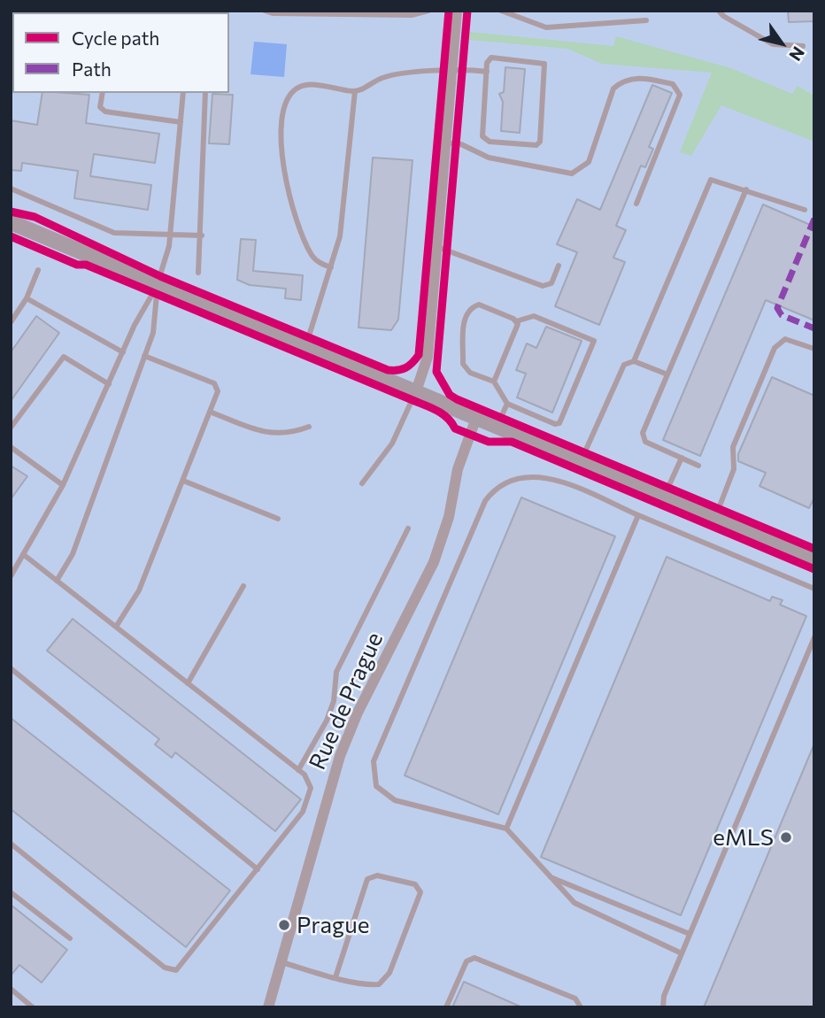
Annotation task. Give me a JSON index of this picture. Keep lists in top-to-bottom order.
{
  "streets": {
    "street": ["Rue de Prague"]
  },
  "places": ["eMLS", "Prague"],
  "legend": ["Cycle path", "Path"],
  "north": "bottom right"
}
